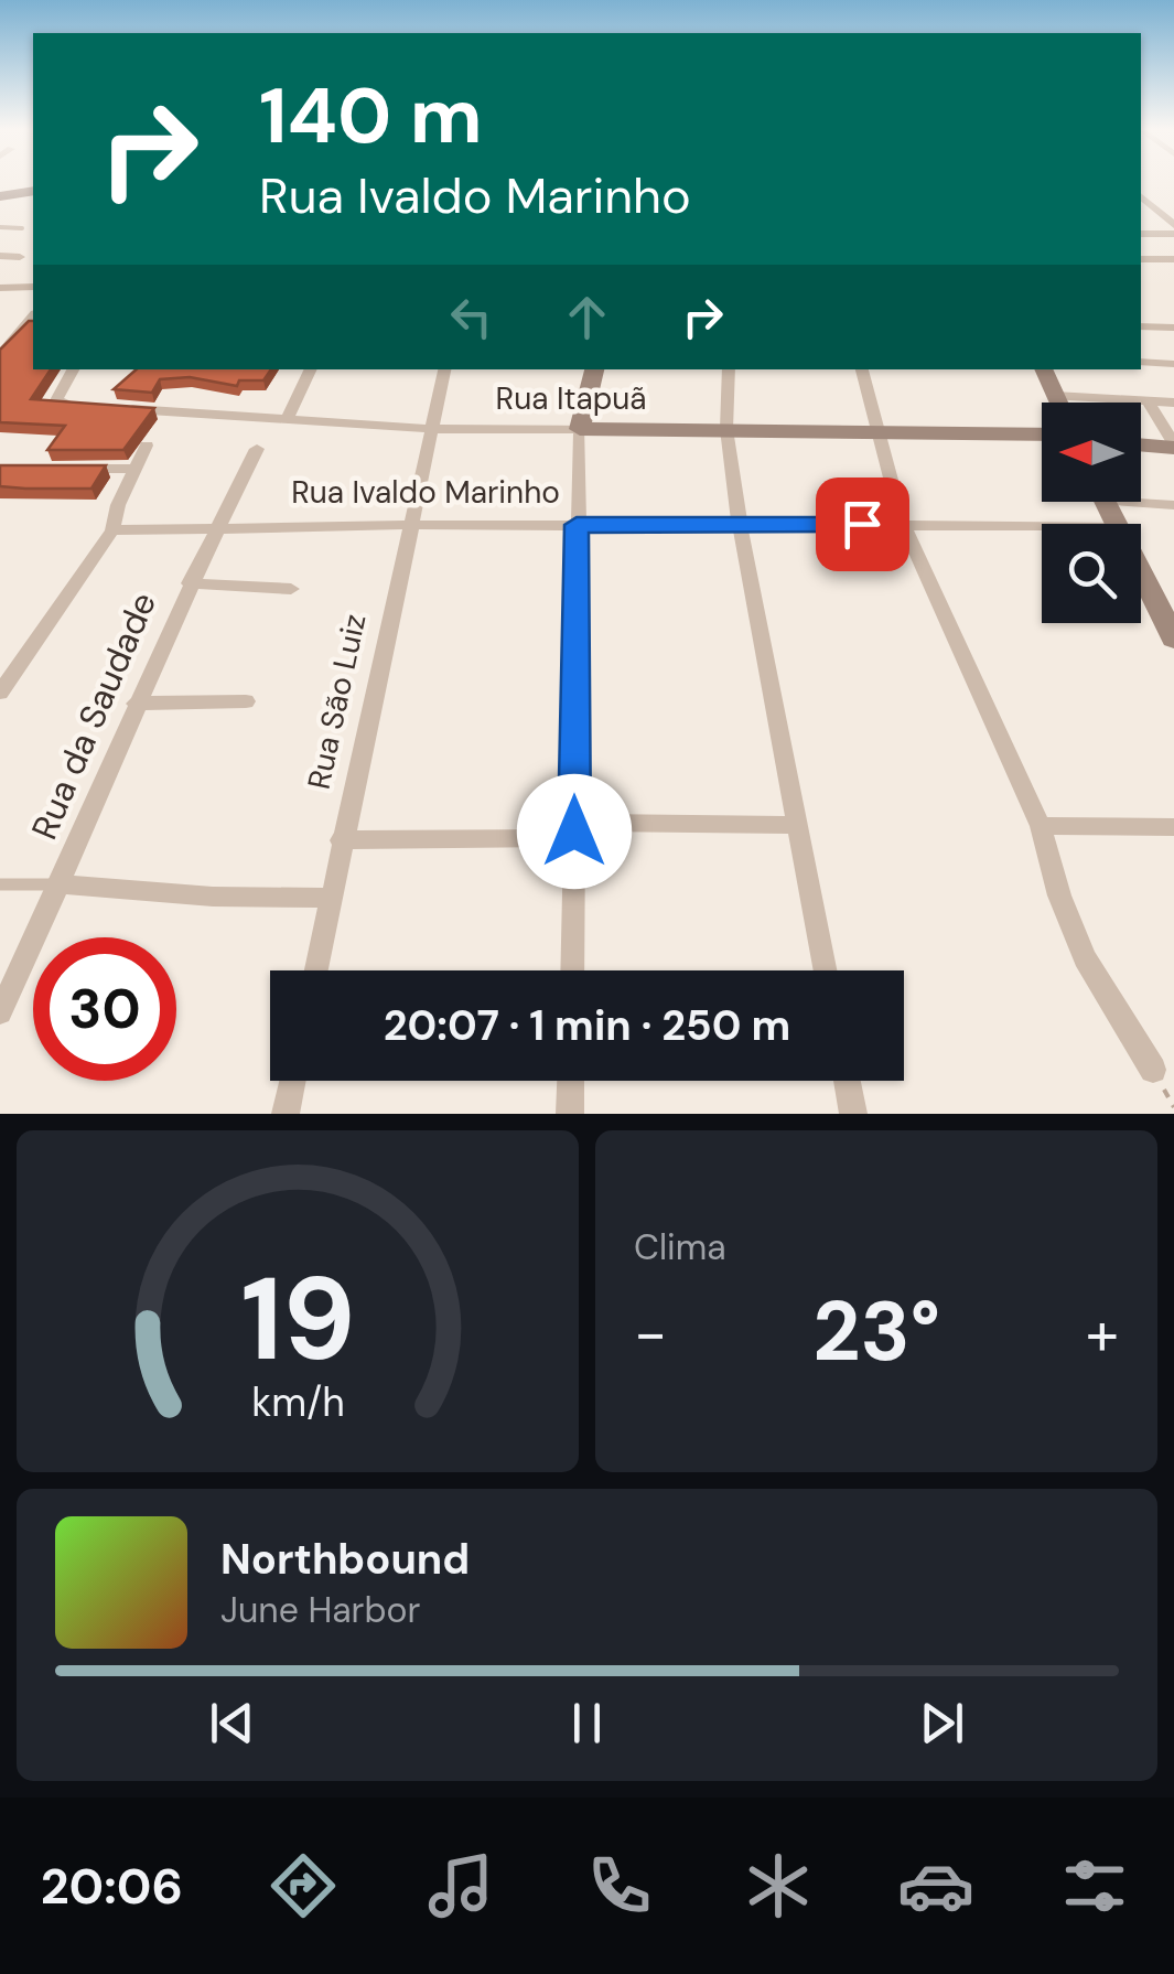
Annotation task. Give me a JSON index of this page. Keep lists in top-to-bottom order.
{
  "streets": {
    "main road": ["Rua Itapuã"],
    "street": ["Rua Ivaldo Marinho", "Rua São Luiz", "Rua da Saudade"]
  },
  "crossings": [
    ["Rua Itapuã", "Rua São Luiz"],
    ["Rua Ivaldo Marinho", "Rua São Luiz"],
    ["Rua Ivaldo Marinho", "Rua da Saudade"]
  ],
  "north": "left",
  "page": {
    "turn": ["140 m", "Rua Ivaldo Marinho"],
    "limit": "30",
    "trip": "20:07 · 1 min · 250 m",
    "tile": "Clima",
    "heat": ["−", "23°", "+"],
    "song": ["Northbound", "June Harbor"],
    "tabs": "20:06",
    "gauge": ["19", "km/h"]
  }
}
